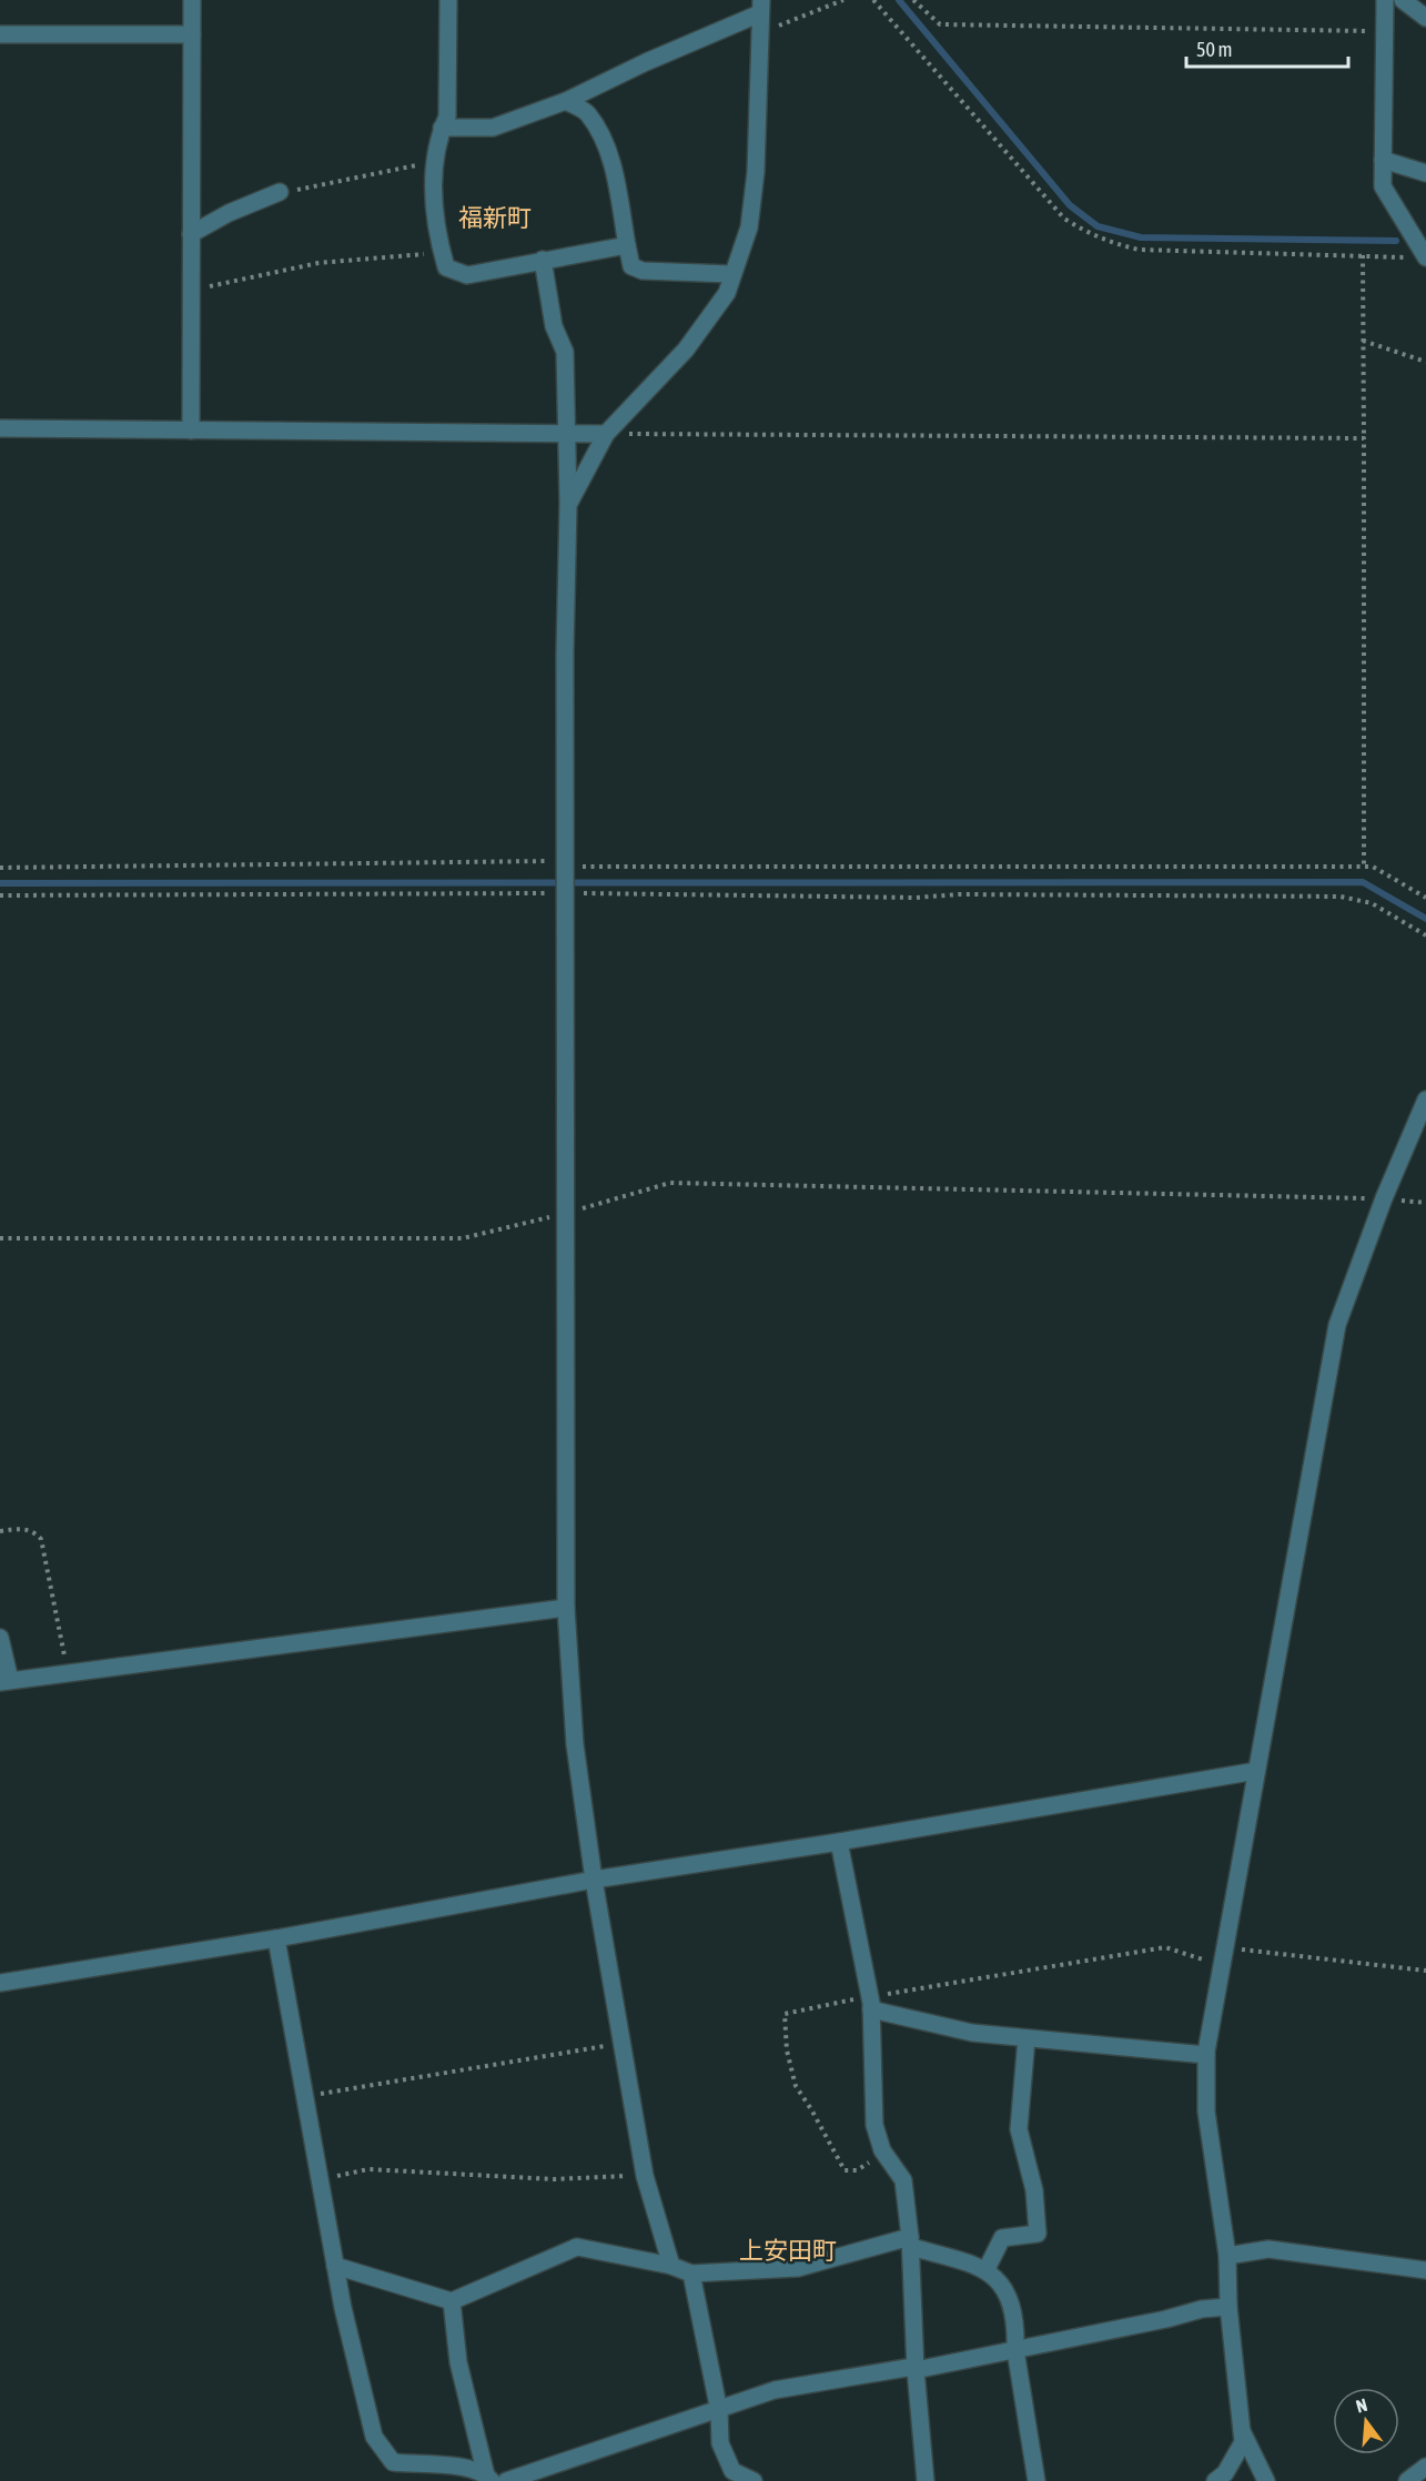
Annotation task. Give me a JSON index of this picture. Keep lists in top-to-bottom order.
{
  "districts": ["福新町", "上安田町"],
  "scale_bar": "50 m",
  "north": "top"
}
